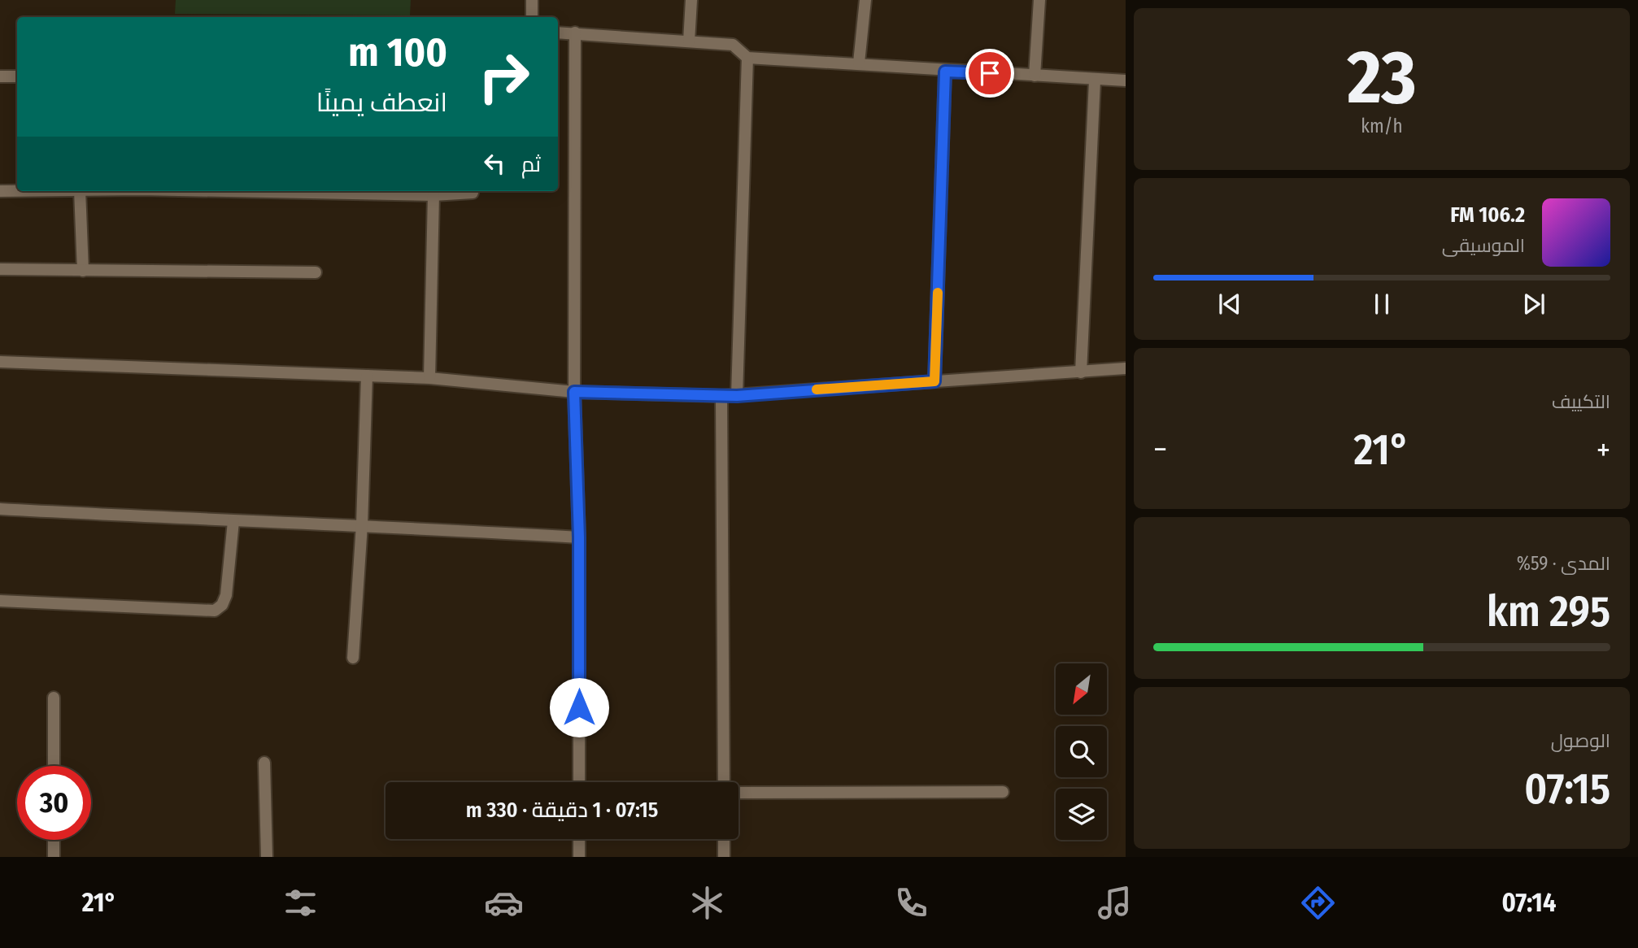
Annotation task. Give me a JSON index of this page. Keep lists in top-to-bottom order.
{
  "north": "bottom left",
  "page": {
    "tile": [
      ["23", "km/h"],
      "التكييف",
      ["المدى · 59%", "295 km"],
      ["الوصول", "07:15"]
    ],
    "turn": ["100 m", "انعطف يمينًا"],
    "then": "ثم",
    "song": ["106.2 FM", "الموسيقى"],
    "heat": ["−", "21°", "+"],
    "limit": "30",
    "trip": "07:15 · 1 دقيقة · 330 m",
    "tabs": ["07:14", "21°"]
  }
}
